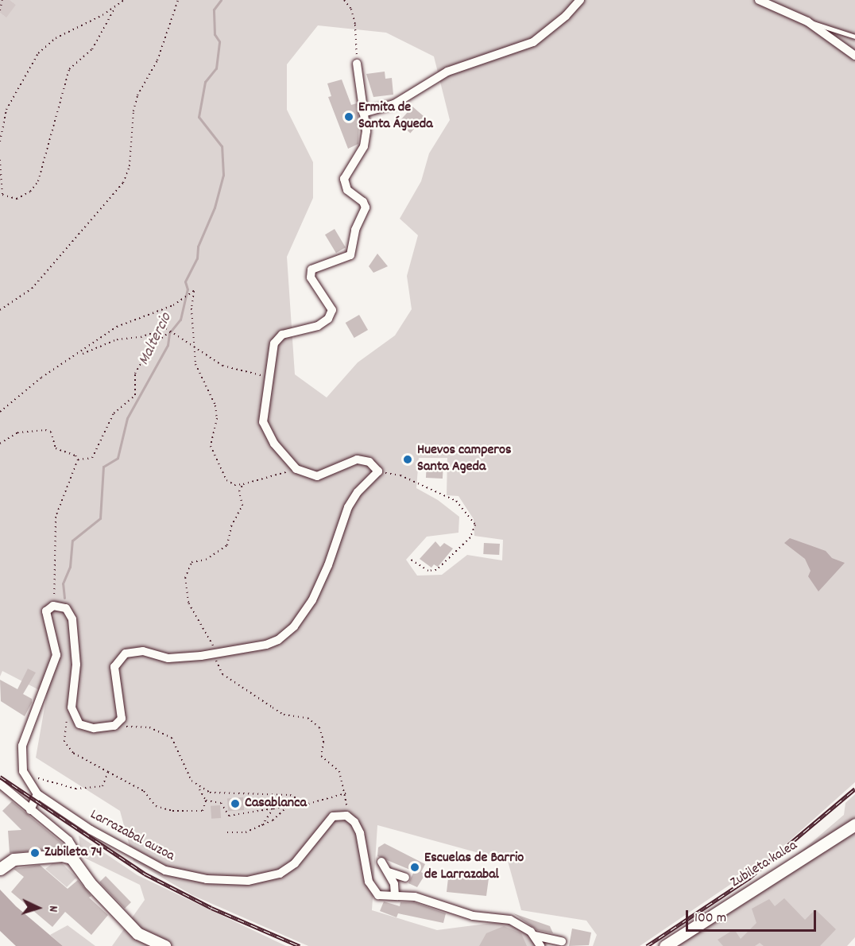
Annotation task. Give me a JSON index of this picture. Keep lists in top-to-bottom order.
{
  "streets": {
    "street": ["Larrazabal auzoa", "Zubileta kalea"]
  },
  "water": ["Maltercio"],
  "places": [
    "Ermita de Santa Águeda",
    "Huevos camperos Santa Ageda",
    "Casablanca",
    "Zubileta 74",
    "Escuelas de Barrio de Larrazabal"
  ],
  "scale_bar": "100 m",
  "north": "right"
}
